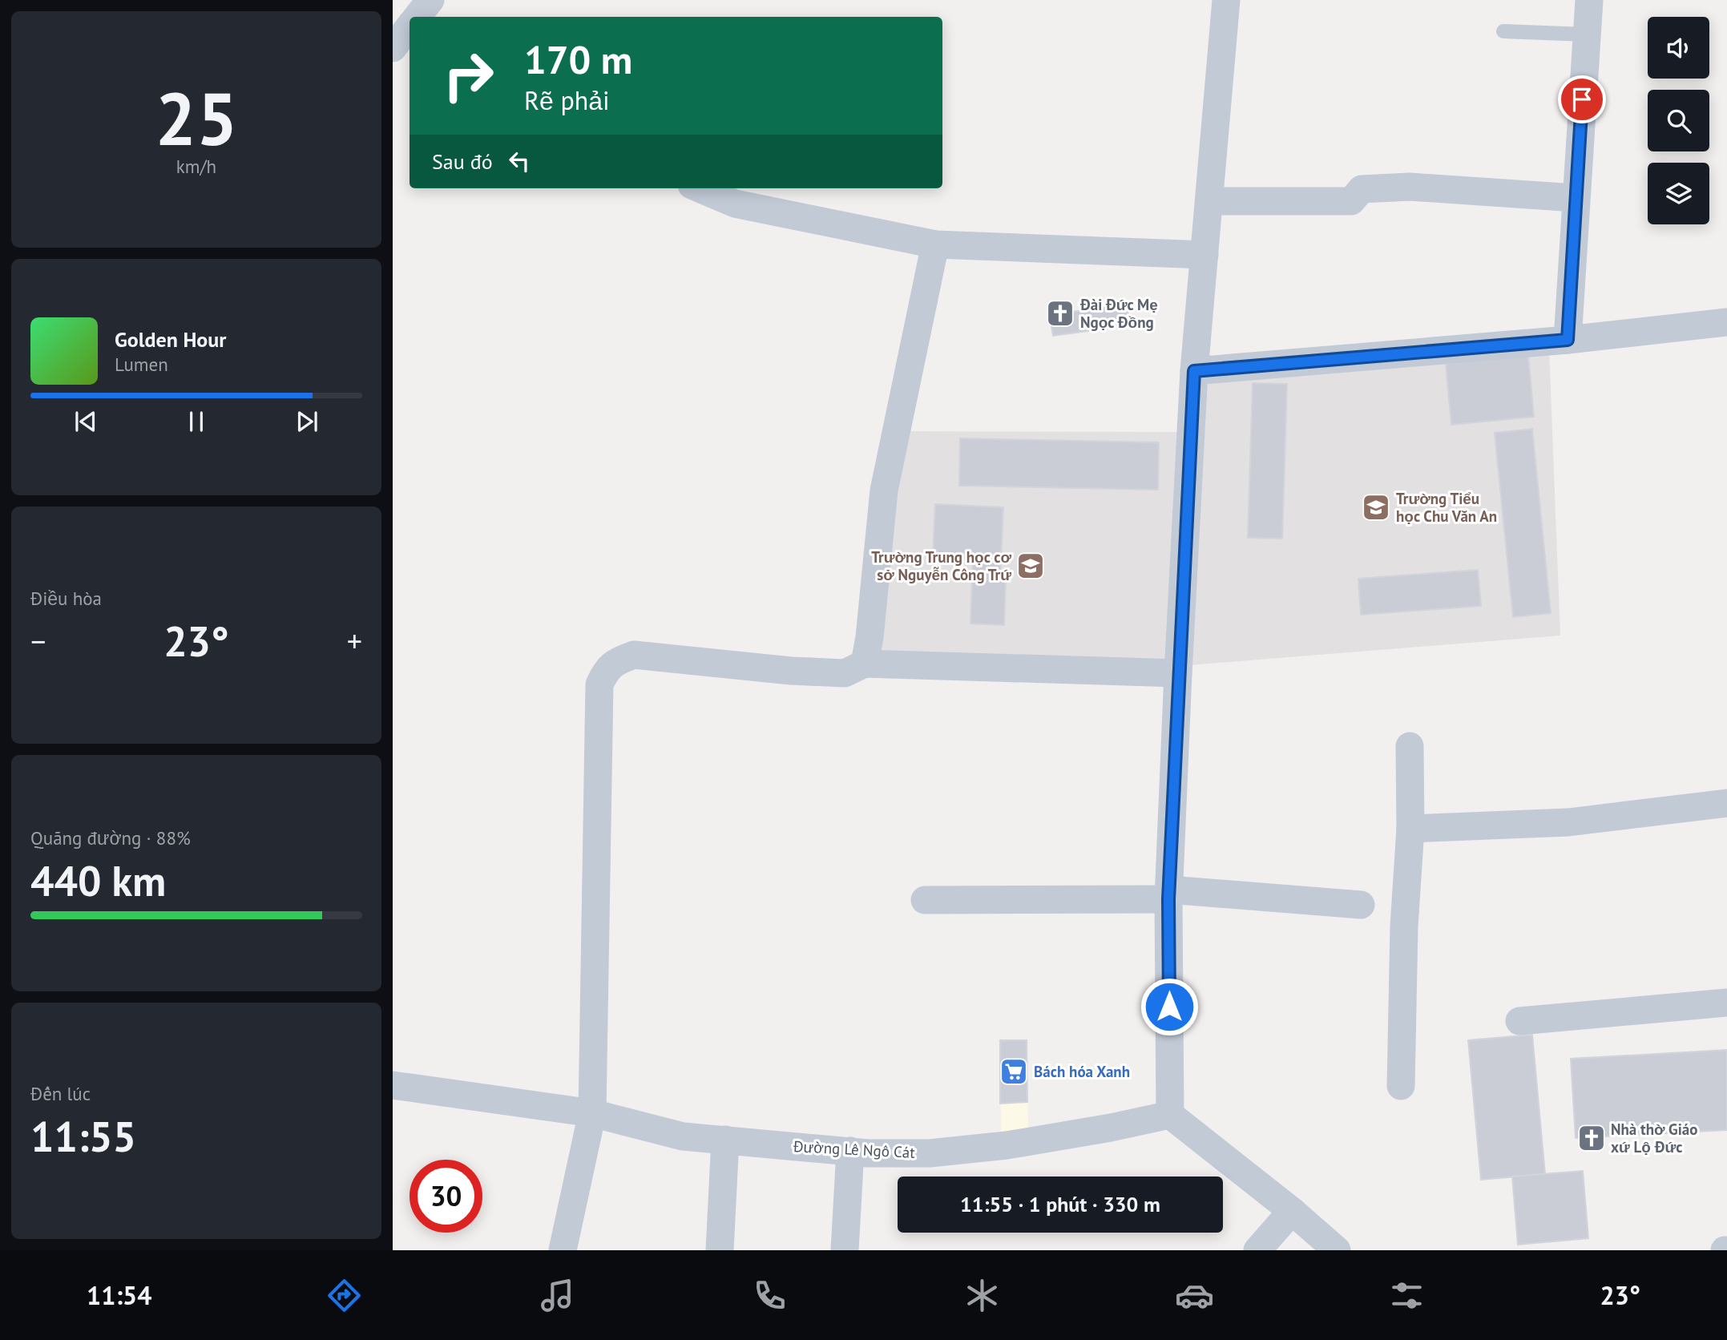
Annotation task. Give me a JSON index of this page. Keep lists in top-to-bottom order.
{
  "streets": {
    "street": ["Đường Lê Ngô Cát"]
  },
  "places": {
    "church": ["Đài Đức Mẹ Ngọc Đồng", "Nhà thờ Giáo xứ Lộ Đức"],
    "school or university": ["Trường Tiểu học Chu Văn An", "Trường Trung học cơ sở Nguyễn Công Trứ"],
    "supermarket": ["Bách hóa Xanh"]
  },
  "page": {
    "tile": [
      ["25", "km/h"],
      "Điều hòa",
      ["Quãng đường · 88%", "440 km"],
      ["Đến lúc", "11:55"]
    ],
    "turn": ["170 m", "Rẽ phải"],
    "then": "Sau đó",
    "song": ["Golden Hour", "Lumen"],
    "heat": ["−", "23°", "+"],
    "limit": "30",
    "trip": "11:55 · 1 phút · 330 m",
    "tabs": ["11:54", "23°"]
  }
}
